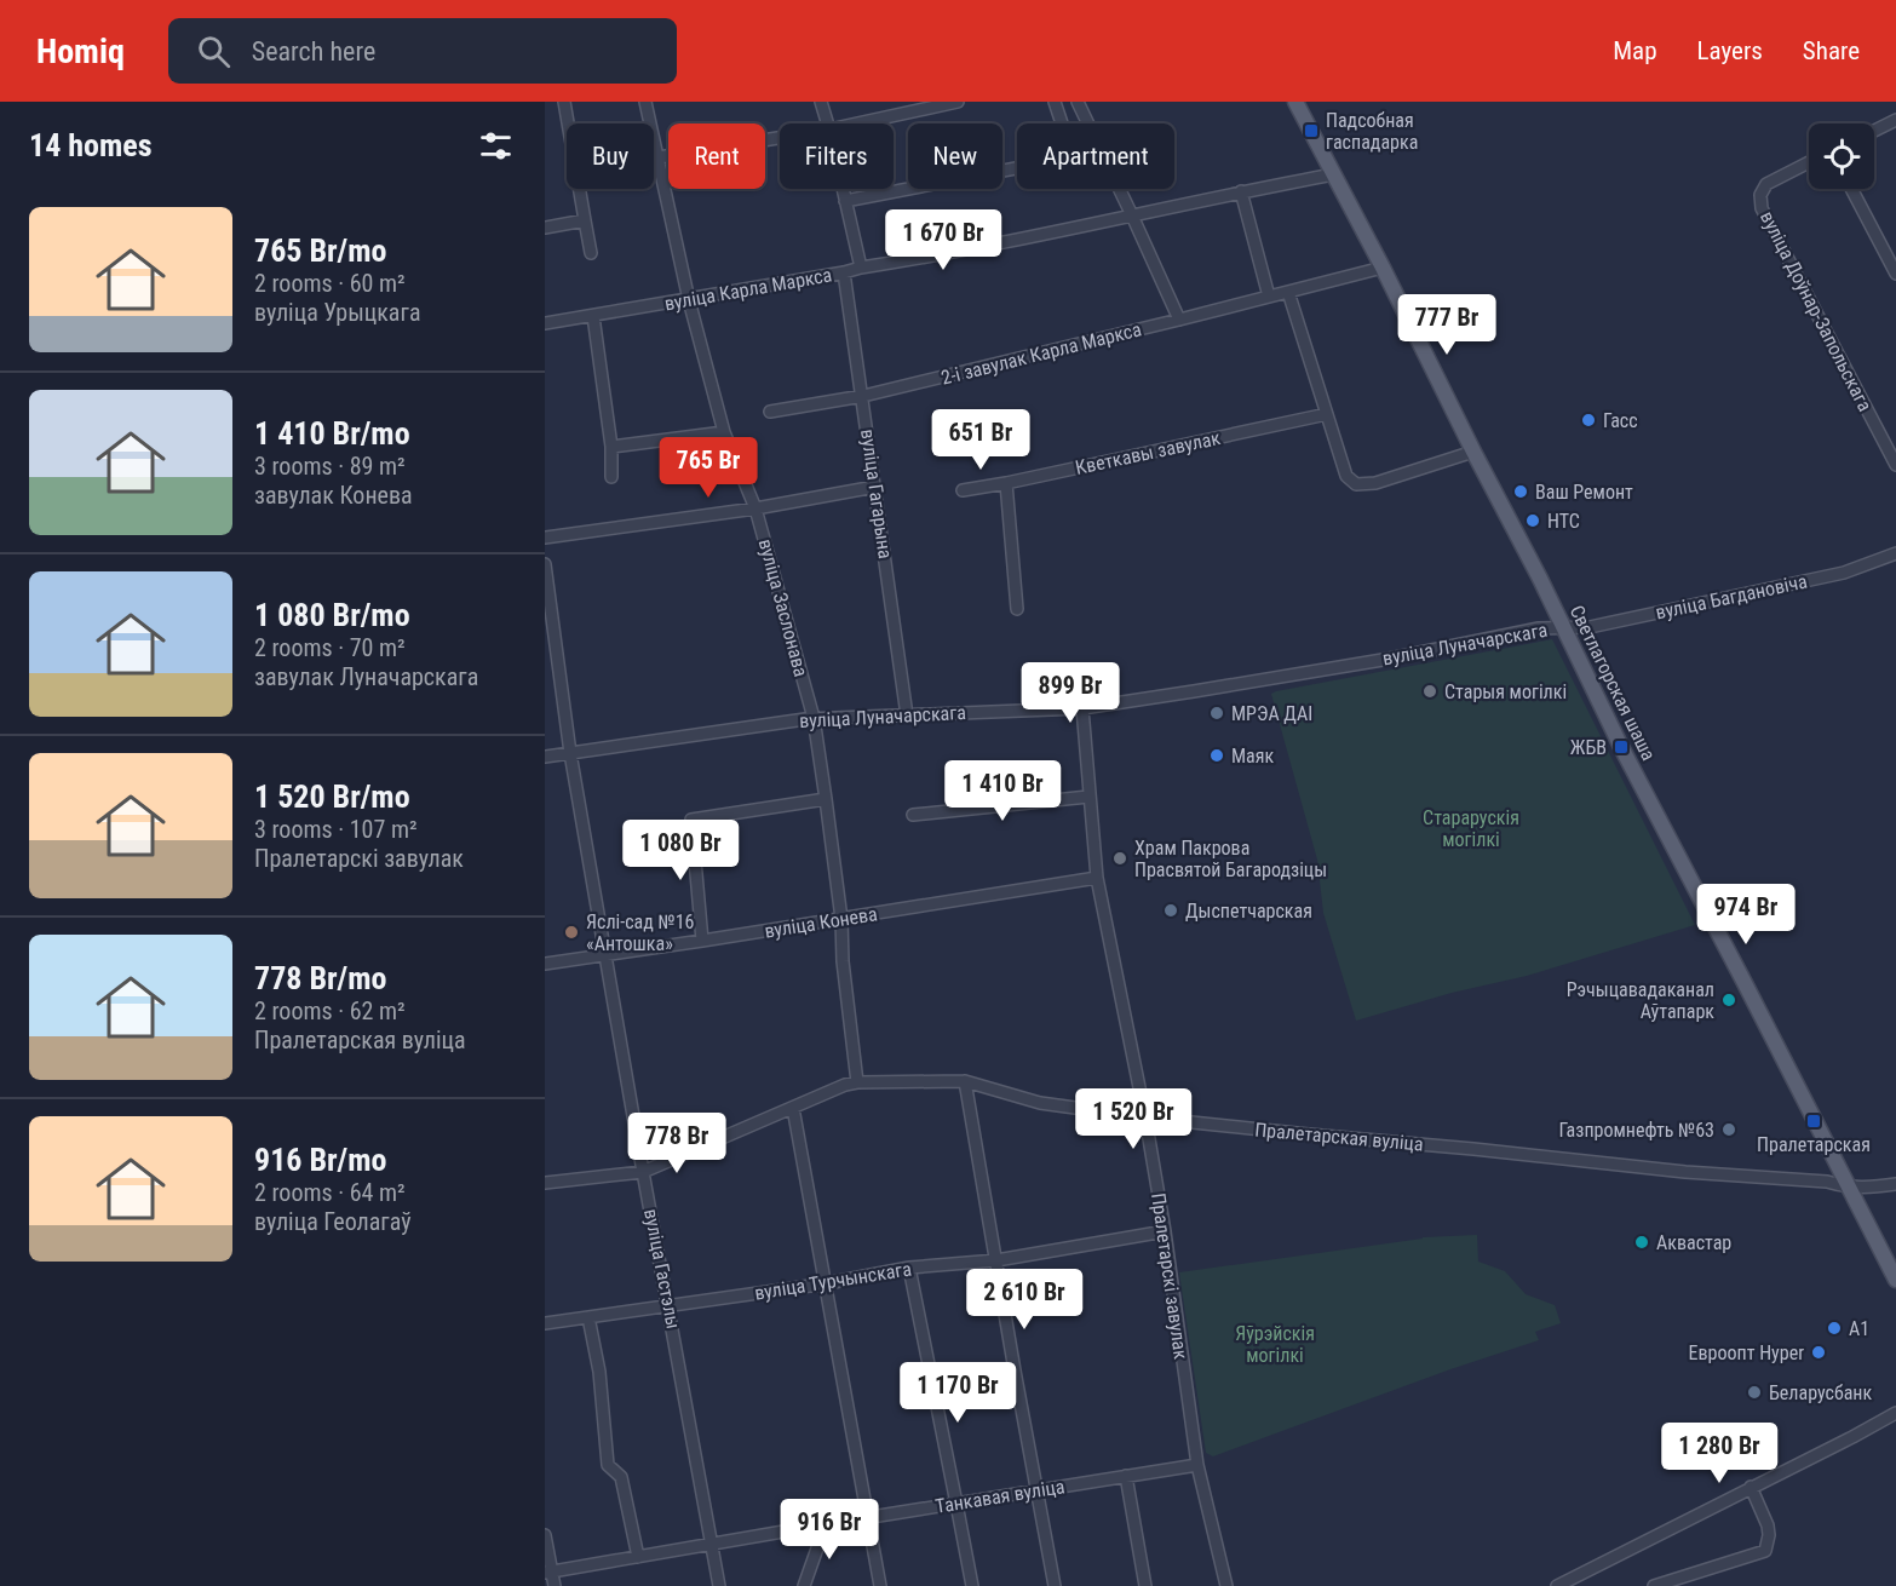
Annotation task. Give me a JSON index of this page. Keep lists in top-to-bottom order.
{
  "streets": {
    "main road": ["Светлагорская шаша"],
    "street": [
      "вуліца Карла Маркса",
      "вуліца Доўнар-Запольскага",
      "2-і завулак Карла Маркса",
      "Кветкавы завулак",
      "вуліца Гагарына",
      "вуліца Багдановіча",
      "вуліца Заслонава",
      "вуліца Луначарскага",
      "вуліца Конева",
      "Пралетарская вуліца",
      "вуліца Гастэлы",
      "Пралетарскі завулак",
      "вуліца Турчынскага",
      "Танкавая вуліца"
    ]
  },
  "crossings": [
    ["вуліца Карла Маркса", "вуліца Гагарына"],
    ["вуліца Карла Маркса", "вуліца Заслонава"],
    ["вуліца Карла Маркса", "Светлагорская шаша"],
    ["2-і завулак Карла Маркса", "вуліца Гагарына"],
    ["2-і завулак Карла Маркса", "Светлагорская шаша"],
    ["вуліца Гагарына", "вуліца Луначарскага"],
    ["вуліца Багдановіча", "вуліца Луначарскага"],
    ["вуліца Багдановіча", "Светлагорская шаша"],
    ["вуліца Заслонава", "вуліца Луначарскага"],
    ["вуліца Заслонава", "вуліца Конева"],
    ["вуліца Заслонава", "Пралетарская вуліца"],
    ["вуліца Луначарскага", "Светлагорская шаша"],
    ["вуліца Луначарскага", "вуліца Гастэлы"],
    ["вуліца Луначарскага", "Пралетарскі завулак"],
    ["Светлагорская шаша", "Пралетарская вуліца"],
    ["вуліца Конева", "вуліца Гастэлы"],
    ["вуліца Конева", "Пралетарскі завулак"],
    ["Пралетарская вуліца", "вуліца Гастэлы"],
    ["Пралетарская вуліца", "Пралетарскі завулак"],
    ["вуліца Гастэлы", "вуліца Турчынскага"],
    ["вуліца Гастэлы", "Танкавая вуліца"],
    ["Пралетарскі завулак", "вуліца Турчынскага"],
    ["Пралетарскі завулак", "Танкавая вуліца"]
  ],
  "parks": ["Старарускія могілкі", "Яўрэйскія могілкі"],
  "places": {
    "transit": ["Падсобная гаспадарка", "ЖБВ", "Пралетарская"],
    "other": [
      "Гасс",
      "Ваш Ремонт",
      "НТС",
      "Старыя могілкі",
      "МРЭА ДАІ",
      "Маяк",
      "Храм Пакрова Прасвятой Багародзіцы",
      "Дыспетчарская",
      "Яслі-сад №16 «Антошка»",
      "Рэчыцавадаканал Аўтапарк",
      "Газпромнефть №63",
      "Аквастар",
      "A1",
      "Евроопт Hyper",
      "Беларусбанк"
    ]
  },
  "page": {
    "header": "Homiq",
    "search": "Search here",
    "nav": ["Map", "Layers", "Share"],
    "heading": "14 homes",
    "chip": [
      "Buy",
      "Rent",
      "Filters",
      "New",
      "Apartment"
    ],
    "list": [
      {
        "name": "765 Br/mo",
        "note": "2 rooms · 60 m² · вуліца Урыцкага"
      },
      {
        "name": "1 410 Br/mo",
        "note": "3 rooms · 89 m² · завулак Конева"
      },
      {
        "name": "1 080 Br/mo",
        "note": "2 rooms · 70 m² · завулак Луначарскага"
      },
      {
        "name": "1 520 Br/mo",
        "note": "3 rooms · 107 m² · Пралетарскі завулак"
      },
      {
        "name": "778 Br/mo",
        "note": "2 rooms · 62 m² · Пралетарская вуліца"
      },
      {
        "name": "916 Br/mo",
        "note": "2 rooms · 64 m² · вуліца Геолагаў"
      }
    ],
    "price": [
      "1 670 Br",
      "777 Br",
      "651 Br",
      "765 Br",
      "899 Br",
      "1 410 Br",
      "1 080 Br",
      "974 Br",
      "1 520 Br",
      "778 Br",
      "2 610 Br",
      "1 170 Br",
      "1 280 Br",
      "916 Br"
    ]
  }
}
